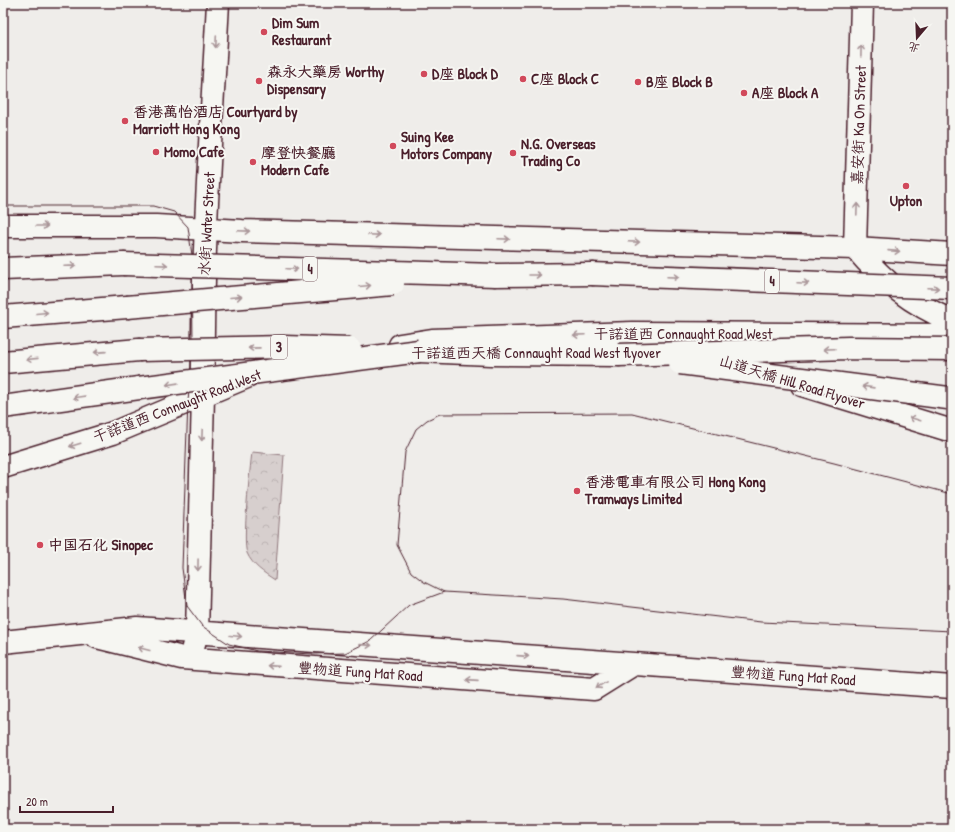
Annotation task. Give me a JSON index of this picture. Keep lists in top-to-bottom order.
{
  "streets": {
    "main road": [
      "嘉安街 Ka On Street",
      "水街 Water Street",
      "4",
      "干諾道西 Connaught Road West",
      "3",
      "干諾道西天橋 Connaught Road West flyover",
      "山道天橋 Hill Road Flyover",
      "豐物道 Fung Mat Road"
    ]
  },
  "crossings": [
    ["水街 Water Street", "干諾道西 Connaught Road West"],
    ["水街 Water Street", "豐物道 Fung Mat Road"],
    ["干諾道西 Connaught Road West", "山道天橋 Hill Road Flyover"],
    ["3", "干諾道西天橋 Connaught Road West flyover"]
  ],
  "one_way": ["嘉安街 Ka On Street", "水街 Water Street"],
  "places": [
    "Dim Sum Restaurant",
    "D座 Block D",
    "C座 Block C",
    "森永大藥房 Worthy Dispensary",
    "B座 Block B",
    "A座 Block A",
    "香港萬怡酒店 Courtyard by Marriott Hong Kong",
    "Suing Kee Motors Company",
    "Momo Cafe",
    "N.G. Overseas Trading Co",
    "摩登快餐廳 Modern Cafe",
    "Upton",
    "香港電車有限公司 Hong Kong Tramways Limited",
    "中国石化 Sinopec"
  ],
  "scale_bar": "20 m",
  "north": "bottom"
}
